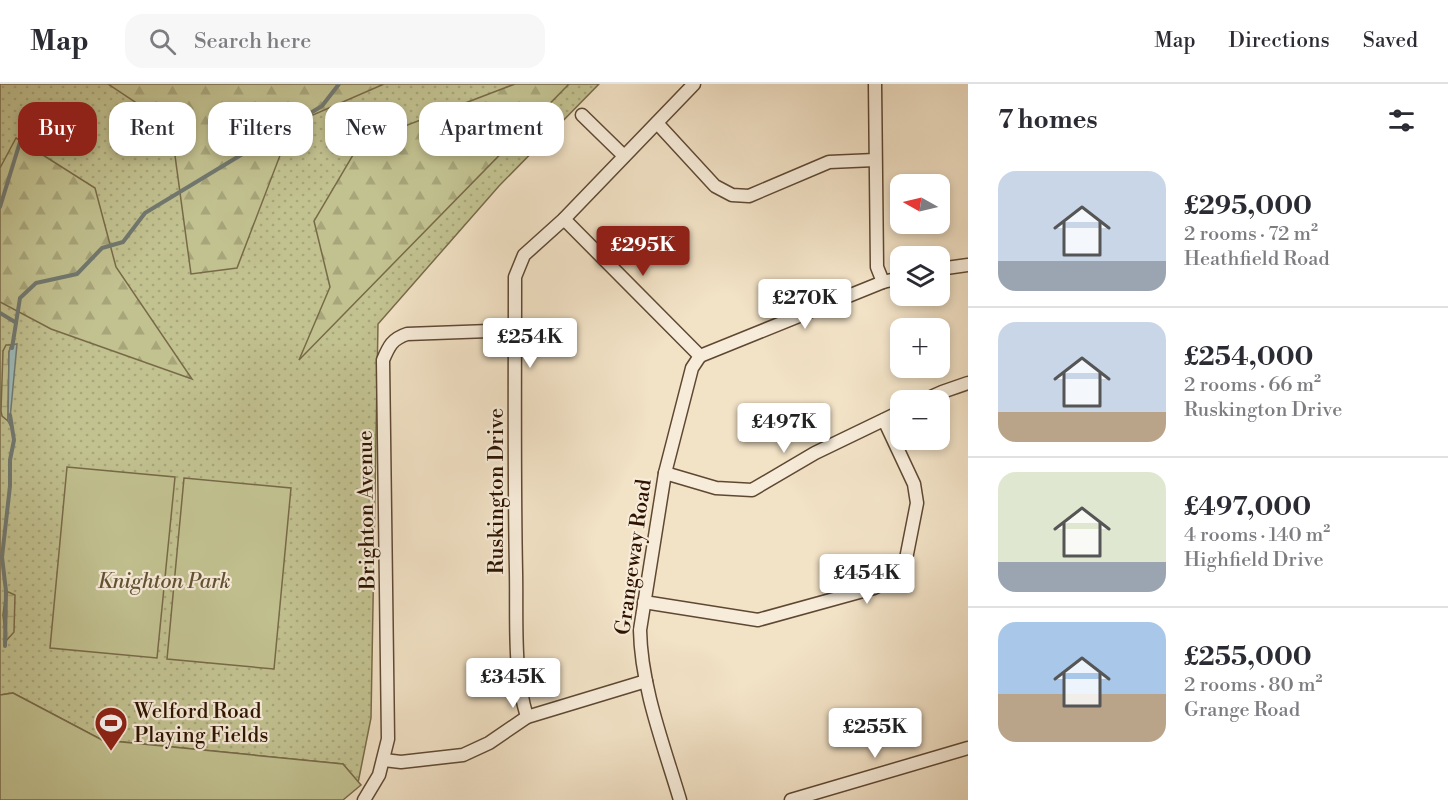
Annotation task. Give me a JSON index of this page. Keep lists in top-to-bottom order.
{
  "streets": {
    "street": ["Ruskington Drive", "Brighton Avenue", "Grangeway Road"]
  },
  "crossings": [
    ["Ruskington Drive", "Brighton Avenue"]
  ],
  "parks": ["Knighton Park"],
  "places": {
    "sports": ["Welford Road Playing Fields"]
  },
  "north": "left",
  "page": {
    "header": "Map",
    "search": "Search here",
    "nav": ["Map", "Directions", "Saved"],
    "heading": "7 homes",
    "chip": [
      "Buy",
      "Rent",
      "Filters",
      "New",
      "Apartment"
    ],
    "list": [
      {
        "name": "£295,000",
        "note": "2 rooms · 72 m² · Heathfield Road"
      },
      {
        "name": "£254,000",
        "note": "2 rooms · 66 m² · Ruskington Drive"
      },
      {
        "name": "£497,000",
        "note": "4 rooms · 140 m² · Highfield Drive"
      },
      {
        "name": "£255,000",
        "note": "2 rooms · 80 m² · Grange Road"
      }
    ],
    "map_buttons": ["+", "−"],
    "price": [
      "£295K",
      "£270K",
      "£254K",
      "£497K",
      "£454K",
      "£345K",
      "£255K"
    ]
  }
}
